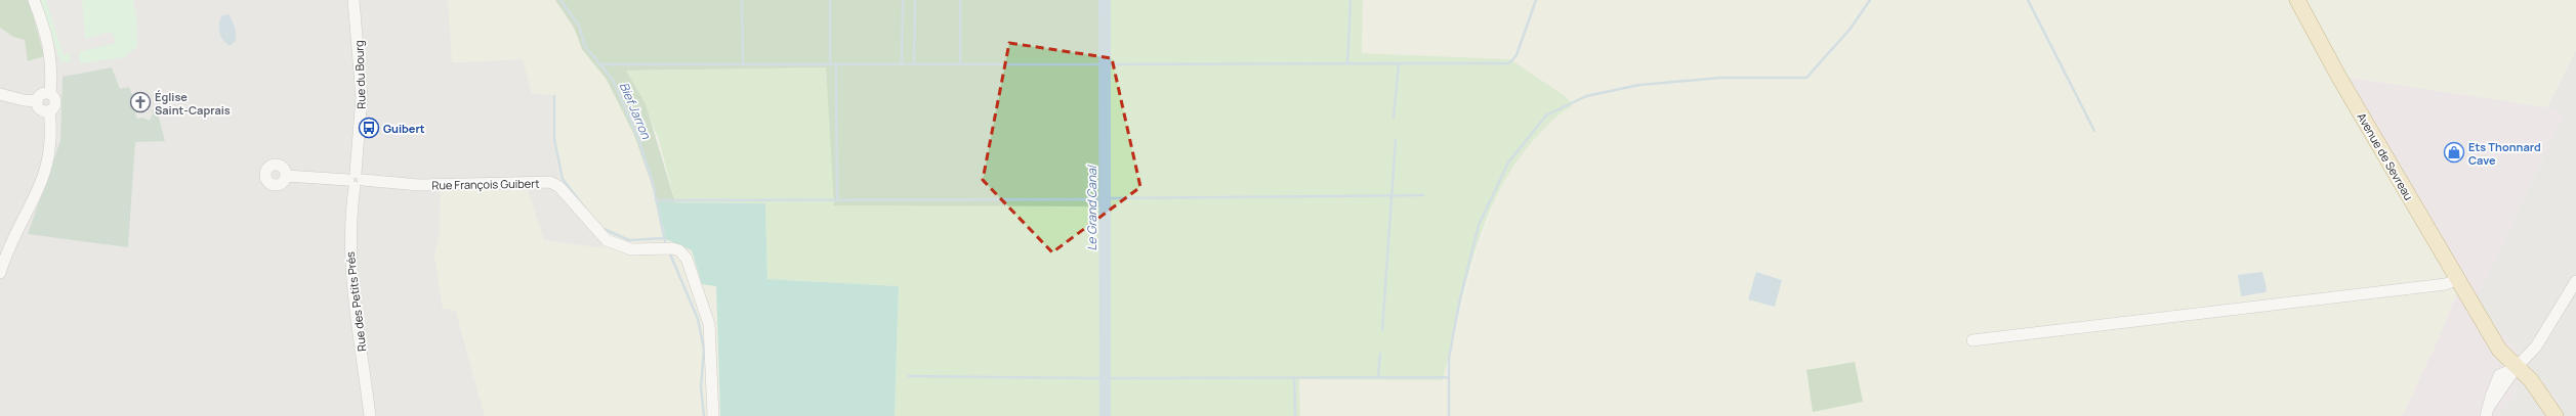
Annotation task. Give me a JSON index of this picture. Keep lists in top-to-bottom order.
{
  "streets": {
    "main road": ["Avenue de Sevreau"],
    "street": ["Rue du Bourg", "Rue François Guibert", "Rue des Petits Prés"]
  },
  "crossings": [
    ["Rue du Bourg", "Rue François Guibert"],
    ["Rue du Bourg", "Rue des Petits Prés"],
    ["Rue François Guibert", "Rue des Petits Prés"]
  ],
  "water": ["Bief Jarron", "Le Grand Canal"],
  "places": {
    "church": ["Église Saint-Caprais"],
    "bus stop": ["Guibert"],
    "shop": ["Ets Thonnard Cave"]
  }
}
